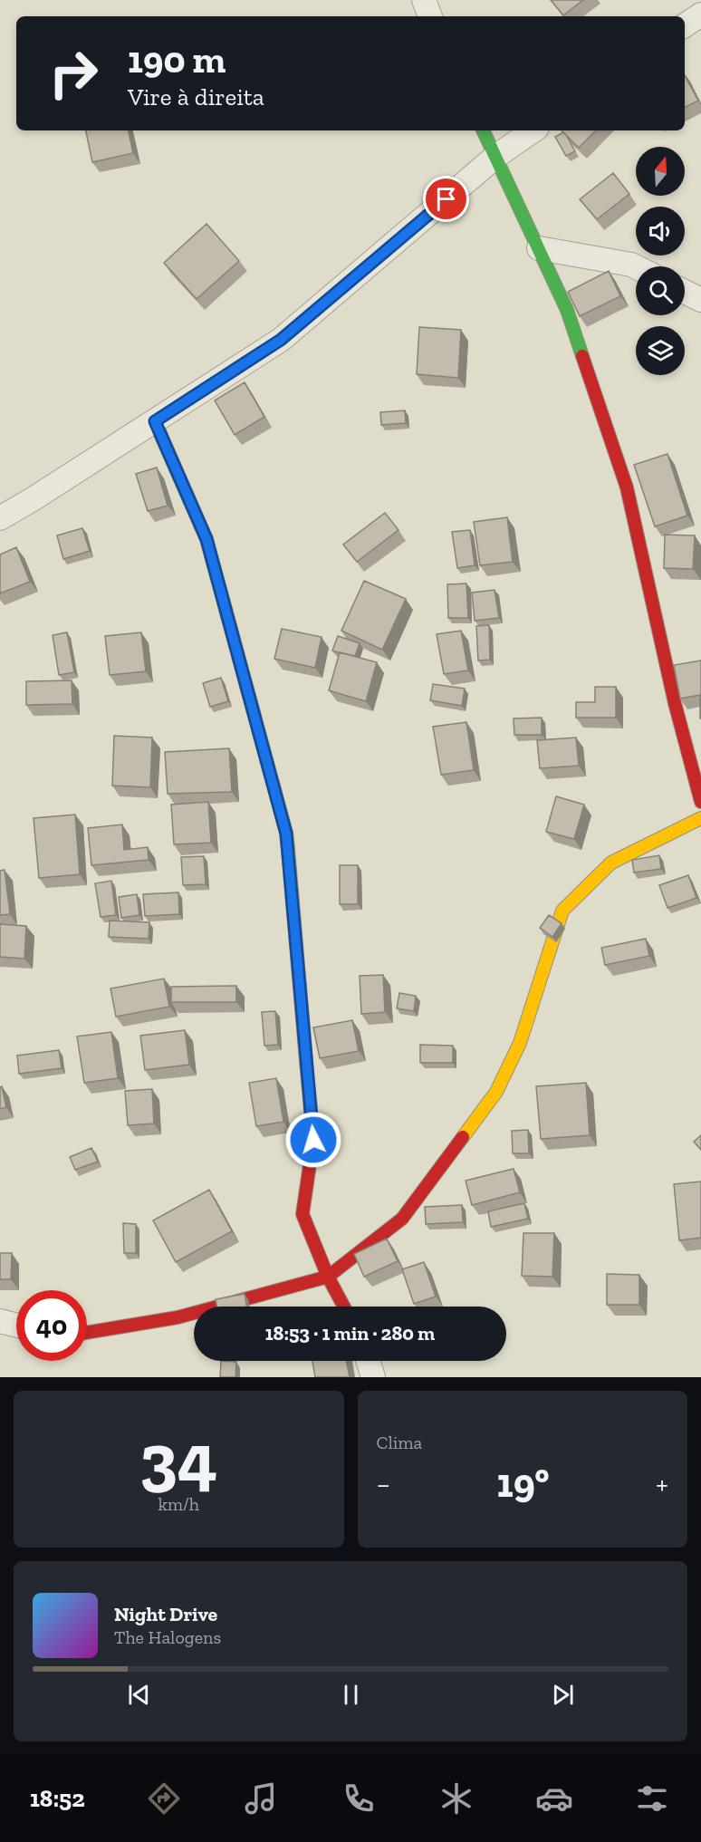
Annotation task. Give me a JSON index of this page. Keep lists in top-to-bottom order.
{
  "north": "top",
  "page": {
    "turn": ["190 m", "Vire à direita"],
    "limit": "40",
    "trip": "18:53 · 1 min · 280 m",
    "tile": [
      ["34", "km/h"],
      "Clima"
    ],
    "heat": ["−", "19°", "+"],
    "song": ["Night Drive", "The Halogens"],
    "tabs": "18:52"
  }
}
